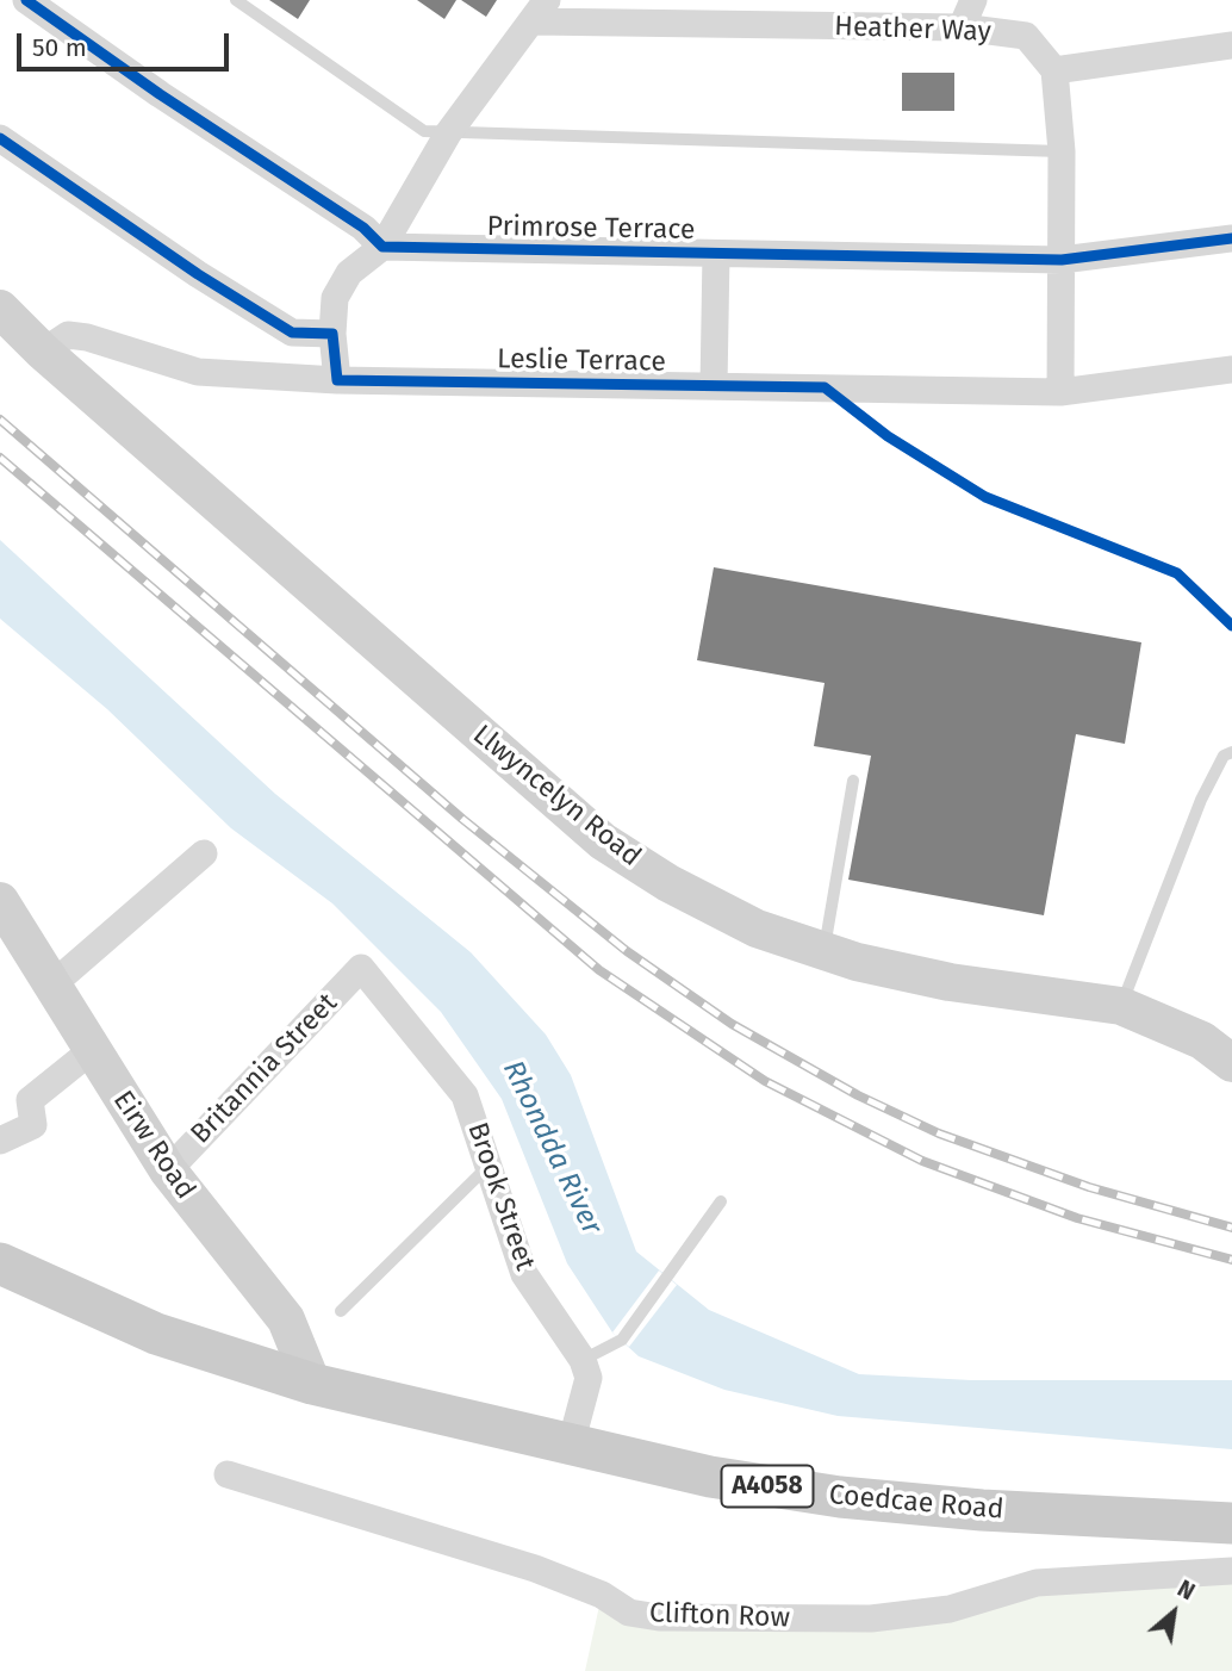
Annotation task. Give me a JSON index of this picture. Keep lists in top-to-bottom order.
{
  "streets": {
    "main road": [
      "Llwyncelyn Road",
      "Eirw Road",
      "A4058",
      "Coedcae Road"
    ],
    "street": [
      "Heather Way",
      "Primrose Terrace",
      "Leslie Terrace",
      "Britannia Street",
      "Brook Street",
      "Clifton Row"
    ]
  },
  "crossings": [
    ["Leslie Terrace", "Llwyncelyn Road"],
    ["Britannia Street", "Eirw Road"],
    ["Britannia Street", "Brook Street"],
    ["Eirw Road", "A4058"],
    ["Eirw Road", "Coedcae Road"],
    ["A4058", "Coedcae Road"]
  ],
  "water": ["Rhondda River"],
  "scale_bar": "50 m",
  "north": "top right"
}
